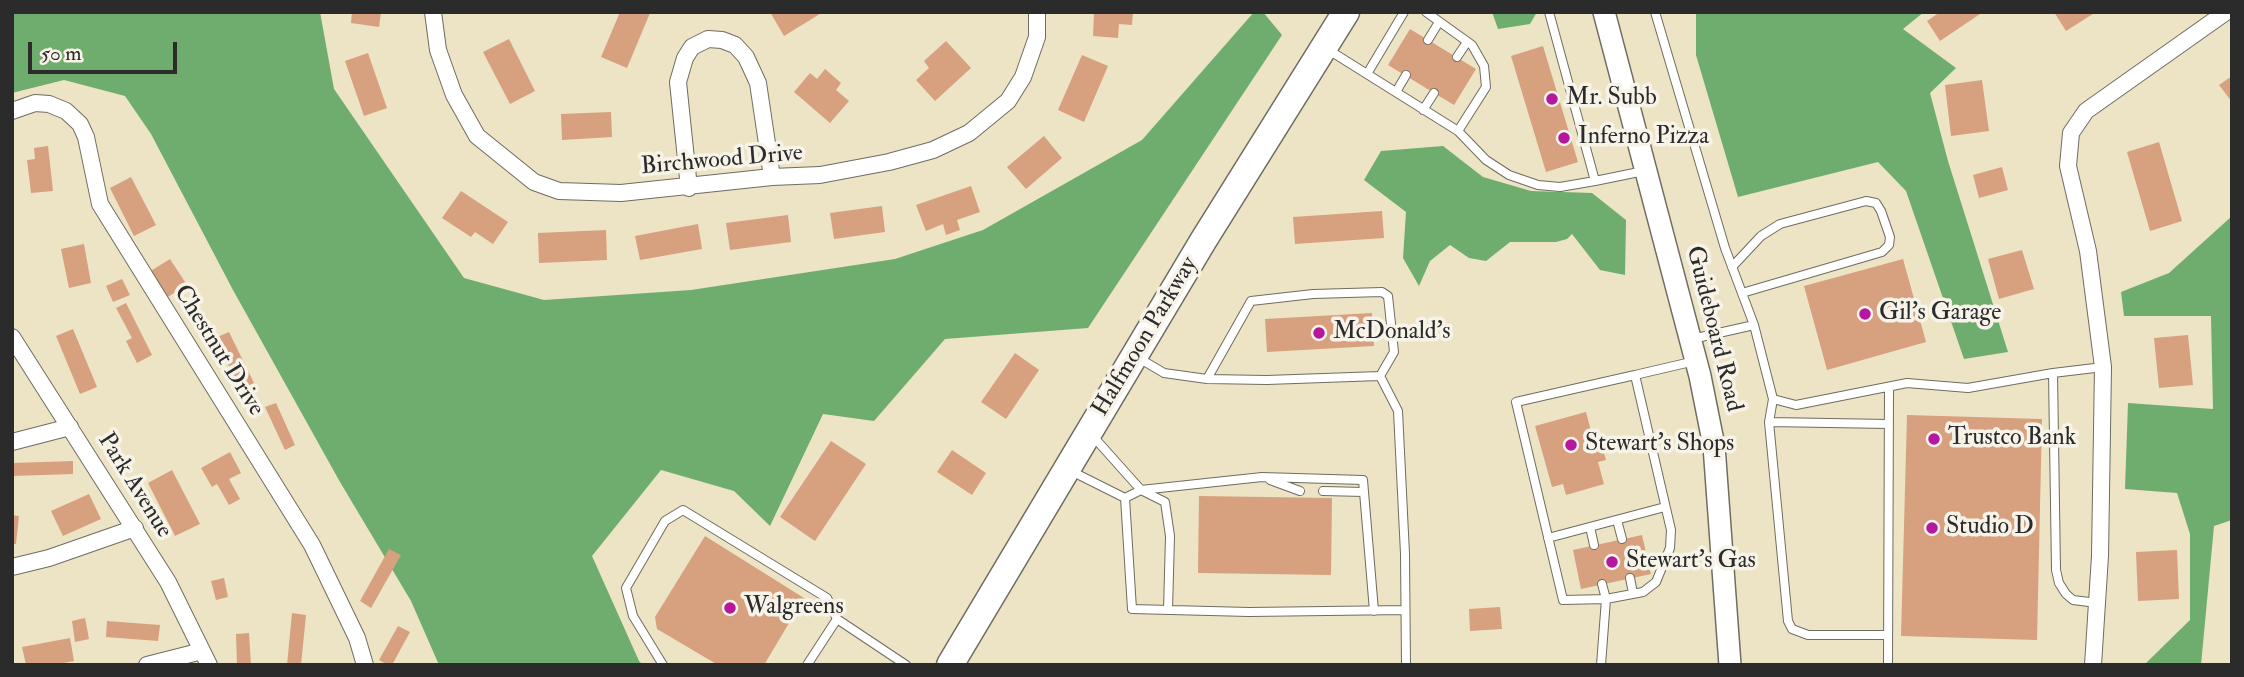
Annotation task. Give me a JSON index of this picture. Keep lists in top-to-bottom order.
{
  "streets": {
    "main road": ["Halfmoon Parkway"],
    "street": [
      "Birchwood Drive",
      "Guideboard Road",
      "Chestnut Drive",
      "Park Avenue"
    ]
  },
  "places": [
    "Mr. Subb",
    "Inferno Pizza",
    "Gil's Garage",
    "McDonald's",
    "Trustco Bank",
    "Stewart's Shops",
    "Studio D",
    "Stewart's Gas",
    "Walgreens"
  ],
  "scale_bar": "50 m"
}
